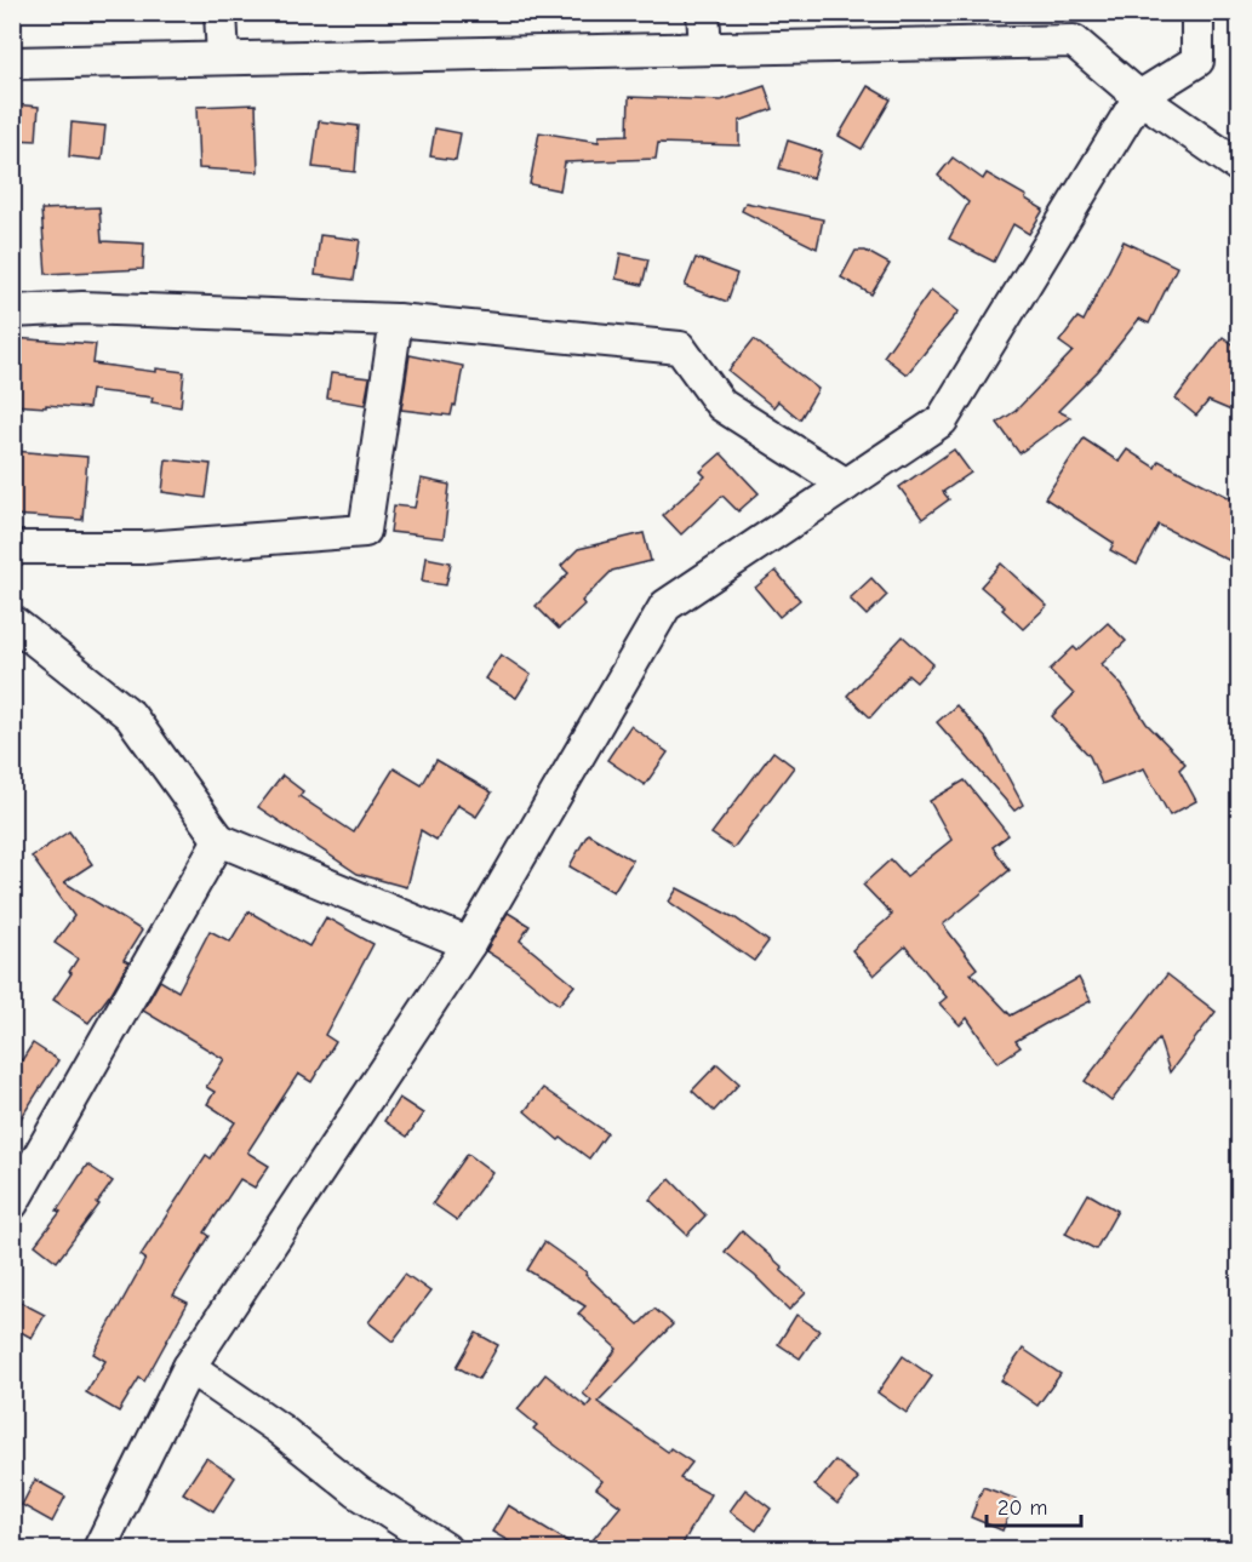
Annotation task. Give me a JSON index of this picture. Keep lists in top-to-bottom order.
{
  "scale_bar": "20 m"
}
